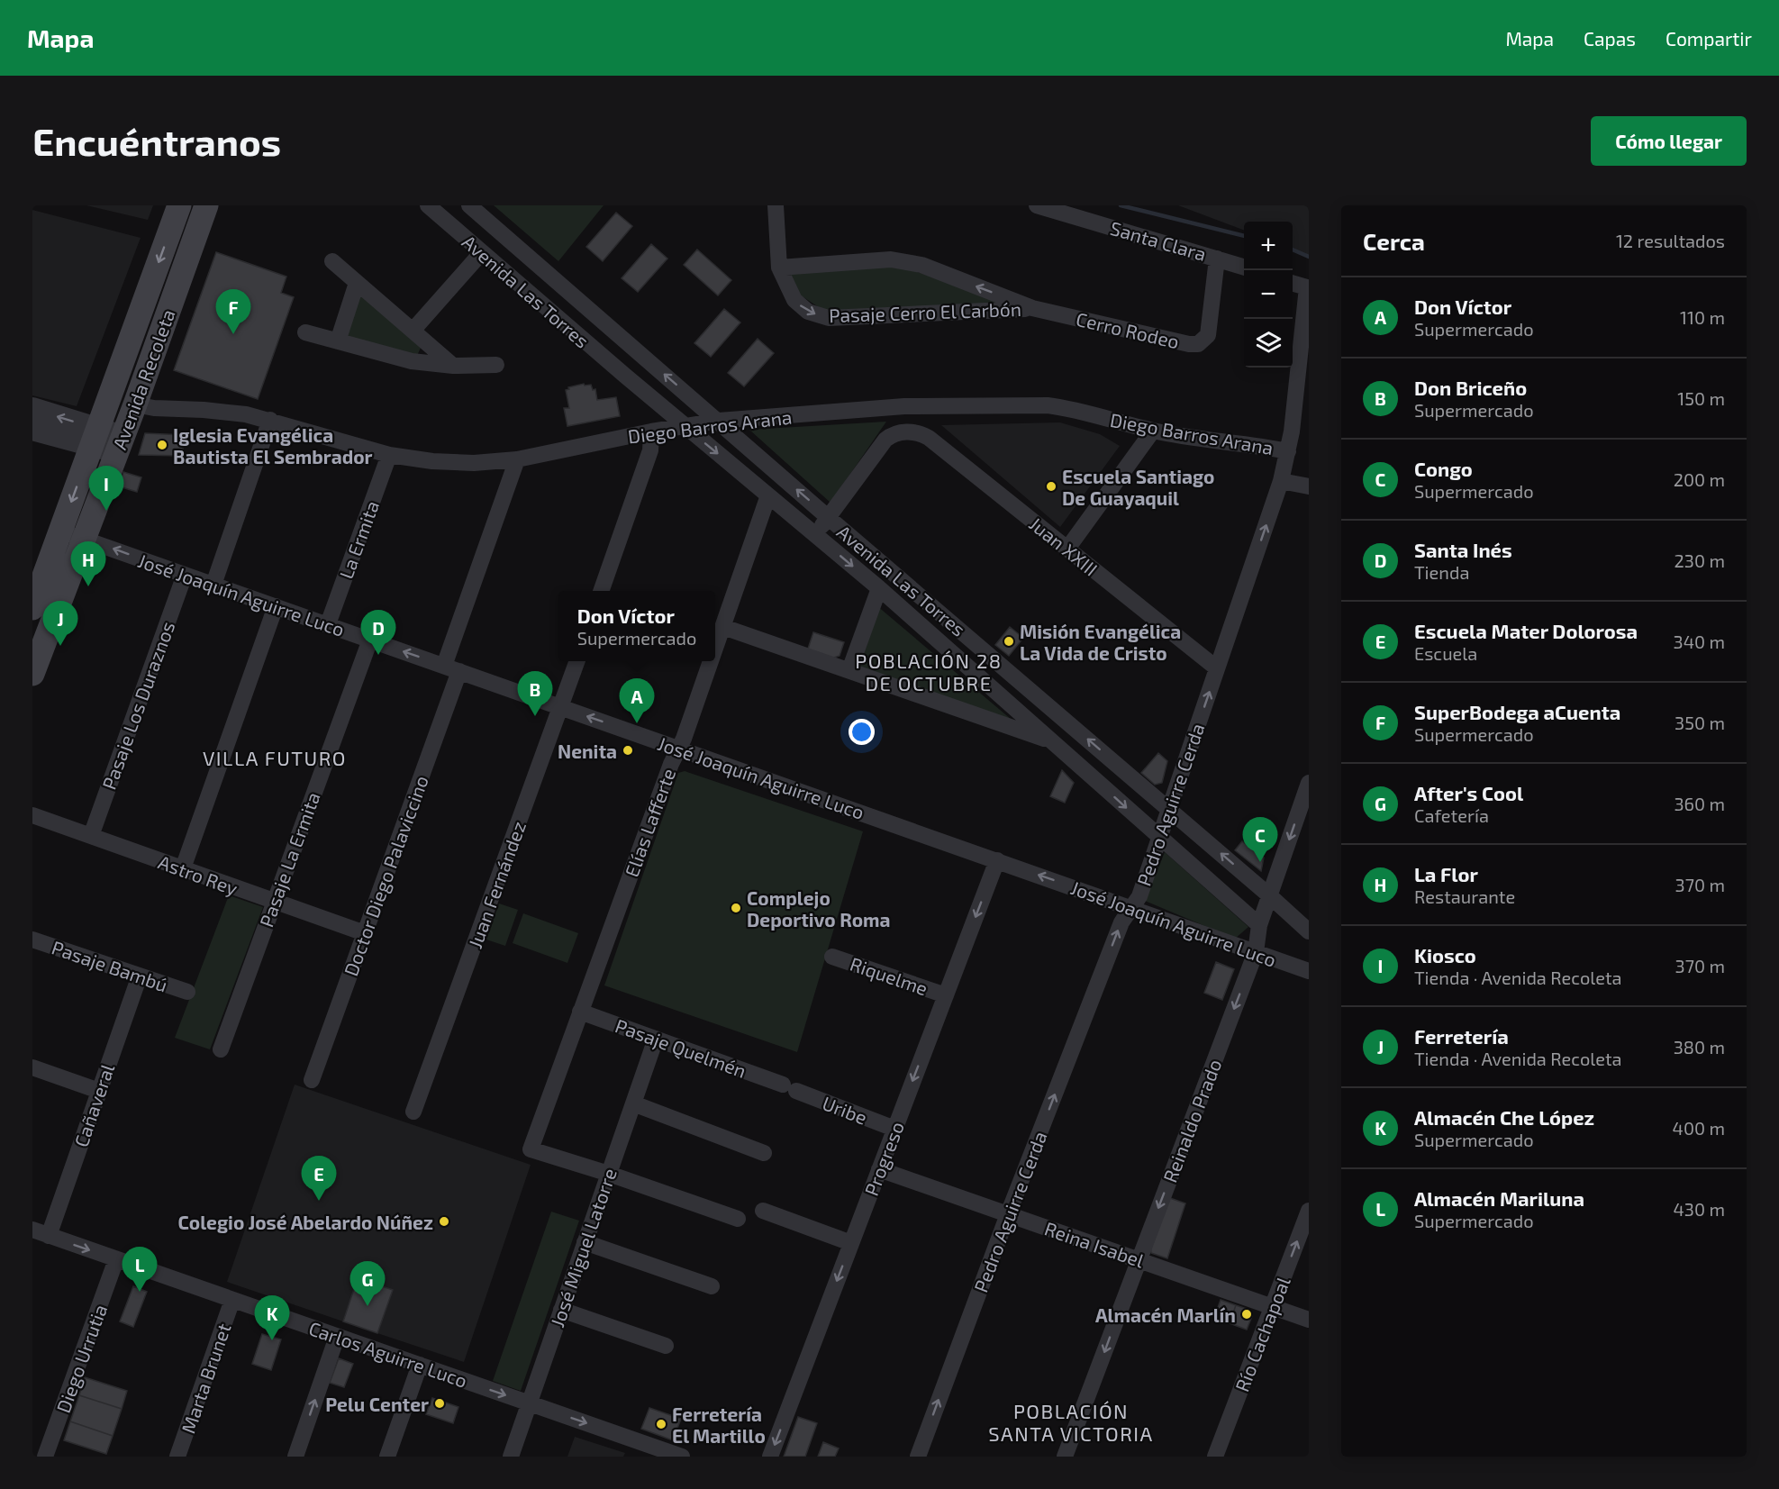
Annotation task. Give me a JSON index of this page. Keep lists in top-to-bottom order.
{
  "streets": {
    "main road": ["Avenida Recoleta"],
    "street": [
      "Santa Clara",
      "Avenida Las Torres",
      "Pasaje Cerro El Carbón",
      "Cerro Rodeo",
      "Diego Barros Arana",
      "La Ermita",
      "Juan XXIII",
      "José Joaquín Aguirre Luco",
      "Pasaje Los Duraznos",
      "Pedro Aguirre Cerda",
      "Elías Lafferte",
      "Pasaje La Ermita",
      "Astro Rey",
      "Doctor Diego Palaviccino",
      "Juan Fernández",
      "Pasaje Bambú",
      "Riquelme",
      "Pasaje Quelmén",
      "Cañaveral",
      "Uribe",
      "Reinaldo Prado",
      "Progreso",
      "Reina Isabel",
      "José Miguel Latorre",
      "Río Cachapoal",
      "Carlos Aguirre Luco",
      "Diego Urrutia",
      "Marta Brunet"
    ]
  },
  "crossings": [
    ["Santa Clara", "Cerro Rodeo"],
    ["Avenida Las Torres", "Diego Barros Arana"],
    ["Avenida Las Torres", "Juan XXIII"],
    ["Avenida Las Torres", "Pedro Aguirre Cerda"],
    ["Avenida Las Torres", "Elías Lafferte"],
    ["Avenida Las Torres", "Reinaldo Prado"],
    ["Pasaje Cerro El Carbón", "Cerro Rodeo"],
    ["Avenida Recoleta", "Diego Barros Arana"],
    ["Avenida Recoleta", "José Joaquín Aguirre Luco"],
    ["Diego Barros Arana", "La Ermita"],
    ["Diego Barros Arana", "Pedro Aguirre Cerda"],
    ["Diego Barros Arana", "Doctor Diego Palaviccino"],
    ["La Ermita", "José Joaquín Aguirre Luco"],
    ["Juan XXIII", "Pedro Aguirre Cerda"],
    ["José Joaquín Aguirre Luco", "Pasaje Los Duraznos"],
    ["José Joaquín Aguirre Luco", "Pedro Aguirre Cerda"],
    ["José Joaquín Aguirre Luco", "Elías Lafferte"],
    ["José Joaquín Aguirre Luco", "Pasaje La Ermita"],
    ["José Joaquín Aguirre Luco", "Doctor Diego Palaviccino"],
    ["José Joaquín Aguirre Luco", "Juan Fernández"],
    ["José Joaquín Aguirre Luco", "Reinaldo Prado"],
    ["José Joaquín Aguirre Luco", "Progreso"],
    ["Pasaje Los Duraznos", "Astro Rey"],
    ["Pedro Aguirre Cerda", "Reina Isabel"],
    ["Elías Lafferte", "Pasaje Quelmén"],
    ["Elías Lafferte", "José Miguel Latorre"],
    ["Pasaje La Ermita", "Astro Rey"],
    ["Astro Rey", "Doctor Diego Palaviccino"],
    ["Pasaje Bambú", "Cañaveral"],
    ["Riquelme", "Progreso"],
    ["Pasaje Quelmén", "Uribe"],
    ["Pasaje Quelmén", "José Miguel Latorre"],
    ["Cañaveral", "Carlos Aguirre Luco"],
    ["Uribe", "Progreso"],
    ["Reinaldo Prado", "Reina Isabel"],
    ["Progreso", "Reina Isabel"],
    ["Reina Isabel", "Río Cachapoal"],
    ["José Miguel Latorre", "Carlos Aguirre Luco"],
    ["Carlos Aguirre Luco", "Diego Urrutia"],
    ["Carlos Aguirre Luco", "Marta Brunet"]
  ],
  "one_way": [
    "Pedro Aguirre Cerda",
    "Reinaldo Prado",
    "Progreso",
    "Río Cachapoal"
  ],
  "districts": ["POBLACIÓN 28 DE OCTUBRE", "VILLA FUTURO", "POBLACIÓN SANTA VICTORIA"],
  "places": [
    "Iglesia Evangélica Bautista El Sembrador",
    "Escuela Santiago De Guayaquil",
    "Misión Evangélica La Vida de Cristo",
    "Nenita",
    "Complejo Deportivo Roma",
    "Colegio José Abelardo Núñez",
    "Almacén Marlín",
    "Pelu Center",
    "Ferretería El Martillo"
  ],
  "page": {
    "header": "Mapa",
    "nav": ["Mapa", "Capas", "Compartir"],
    "buttons": "Cómo llegar",
    "title": "Encuéntranos",
    "heading": ["Cerca", "12 resultados"],
    "map_buttons": ["+", "−"],
    "list": [
      {
        "mark": "A",
        "name": "Don Víctor",
        "note": "Supermercado",
        "value": "110 m"
      },
      {
        "mark": "B",
        "name": "Don Briceño",
        "note": "Supermercado",
        "value": "150 m"
      },
      {
        "mark": "C",
        "name": "Congo",
        "note": "Supermercado",
        "value": "200 m"
      },
      {
        "mark": "D",
        "name": "Santa Inés",
        "note": "Tienda",
        "value": "230 m"
      },
      {
        "mark": "E",
        "name": "Escuela Mater Dolorosa",
        "note": "Escuela",
        "value": "340 m"
      },
      {
        "mark": "F",
        "name": "SuperBodega aCuenta",
        "note": "Supermercado",
        "value": "350 m"
      },
      {
        "mark": "G",
        "name": "After's Cool",
        "note": "Cafetería",
        "value": "360 m"
      },
      {
        "mark": "H",
        "name": "La Flor",
        "note": "Restaurante",
        "value": "370 m"
      },
      {
        "mark": "I",
        "name": "Kiosco",
        "note": "Tienda · Avenida Recoleta",
        "value": "370 m"
      },
      {
        "mark": "J",
        "name": "Ferretería",
        "note": "Tienda · Avenida Recoleta",
        "value": "380 m"
      },
      {
        "mark": "K",
        "name": "Almacén Che López",
        "note": "Supermercado",
        "value": "400 m"
      },
      {
        "mark": "L",
        "name": "Almacén Mariluna",
        "note": "Supermercado",
        "value": "430 m"
      }
    ],
    "pins": [
      "F",
      "I",
      "H",
      "J",
      "D",
      "B",
      "A",
      "C",
      "E",
      "L",
      "G",
      "K"
    ],
    "popup": ["Don Víctor", "Supermercado"]
  }
}
